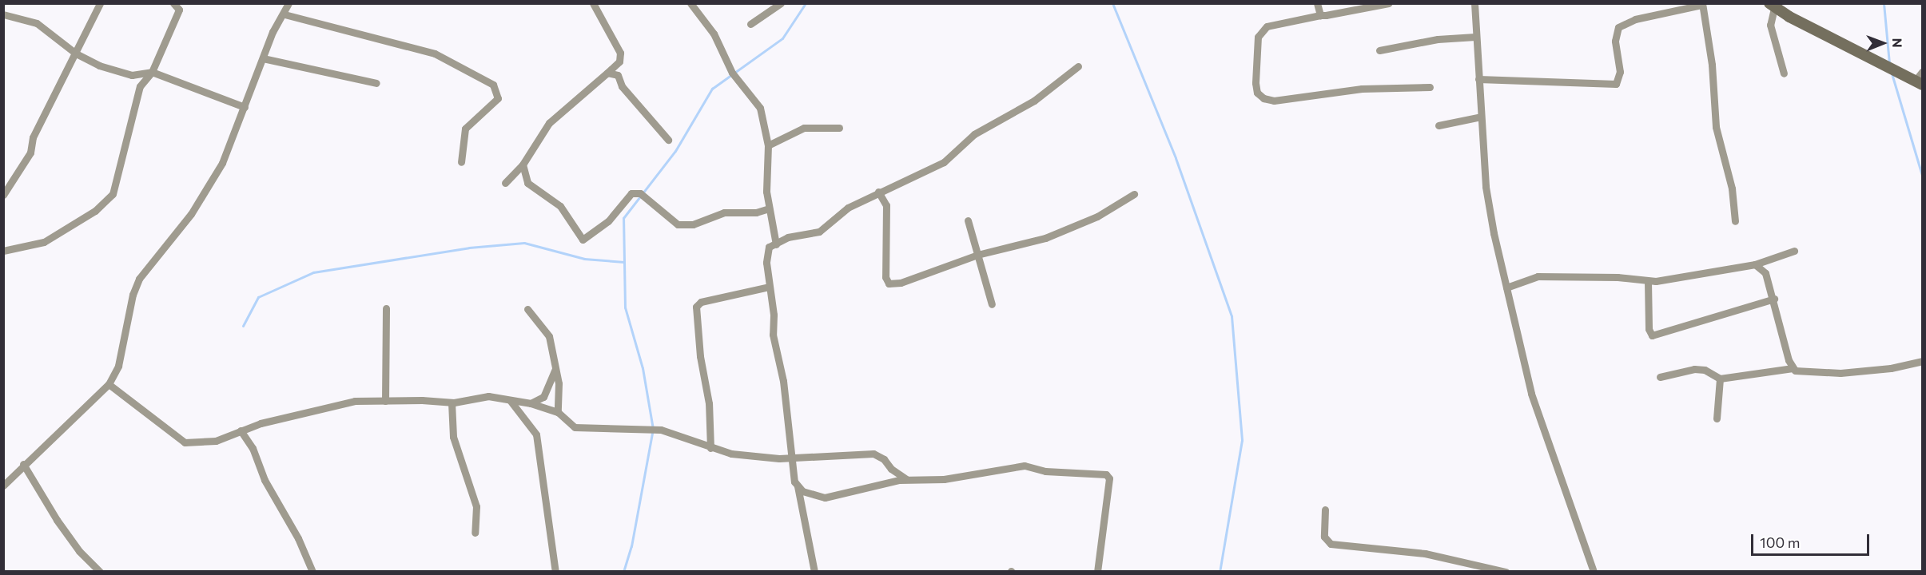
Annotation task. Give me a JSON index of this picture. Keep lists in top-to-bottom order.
{
  "scale_bar": "100 m",
  "north": "right"
}
